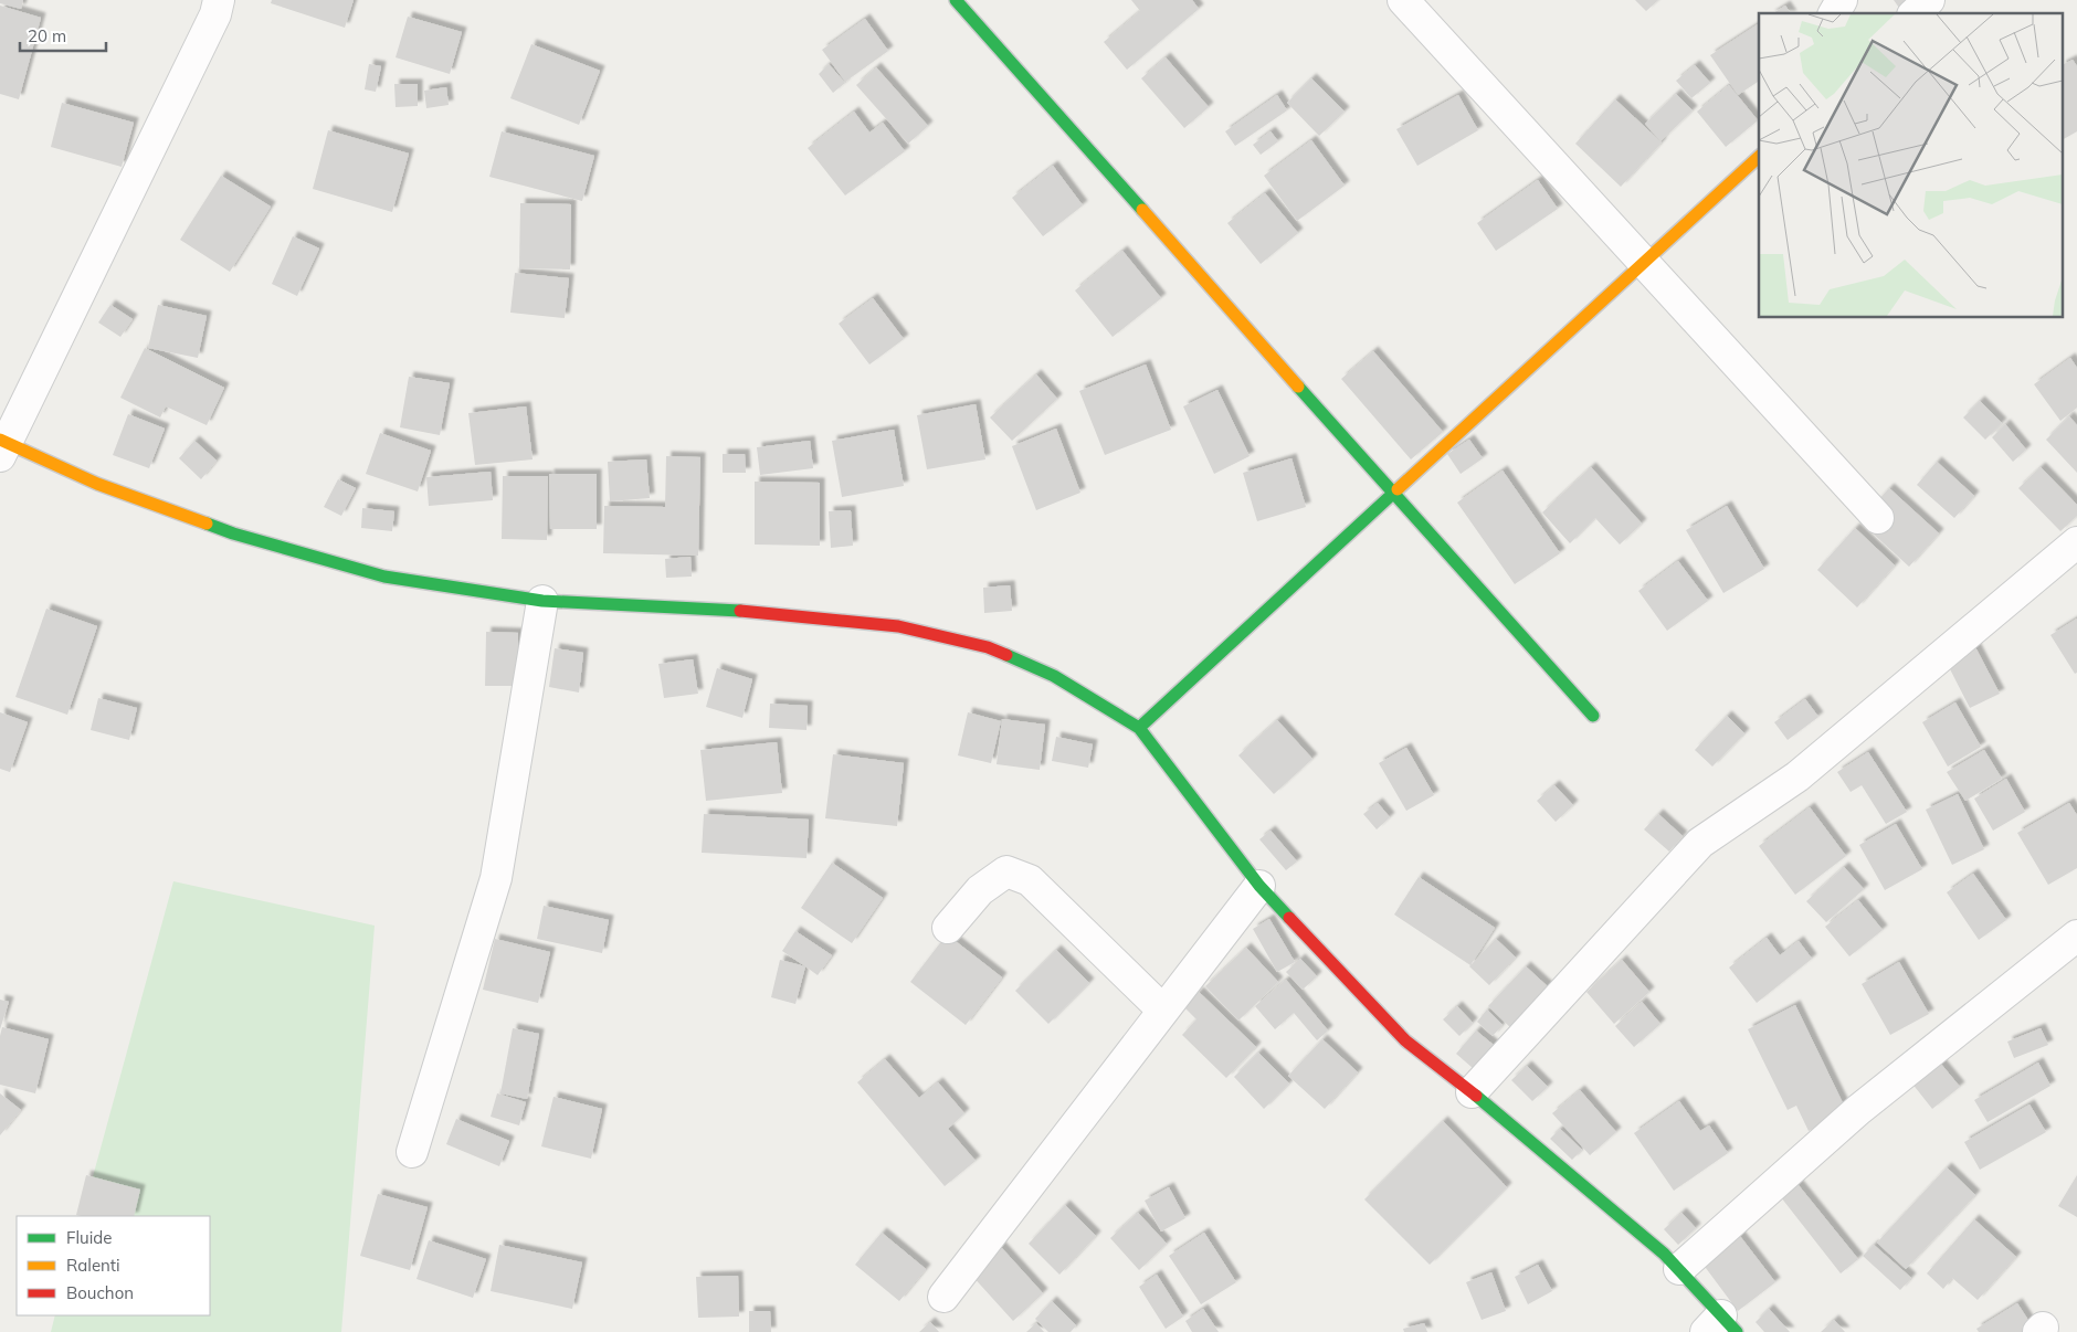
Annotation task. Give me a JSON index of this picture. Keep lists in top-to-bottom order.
{
  "legend": ["Fluide", "Ralenti", "Bouchon"],
  "scale_bar": "20 m"
}
